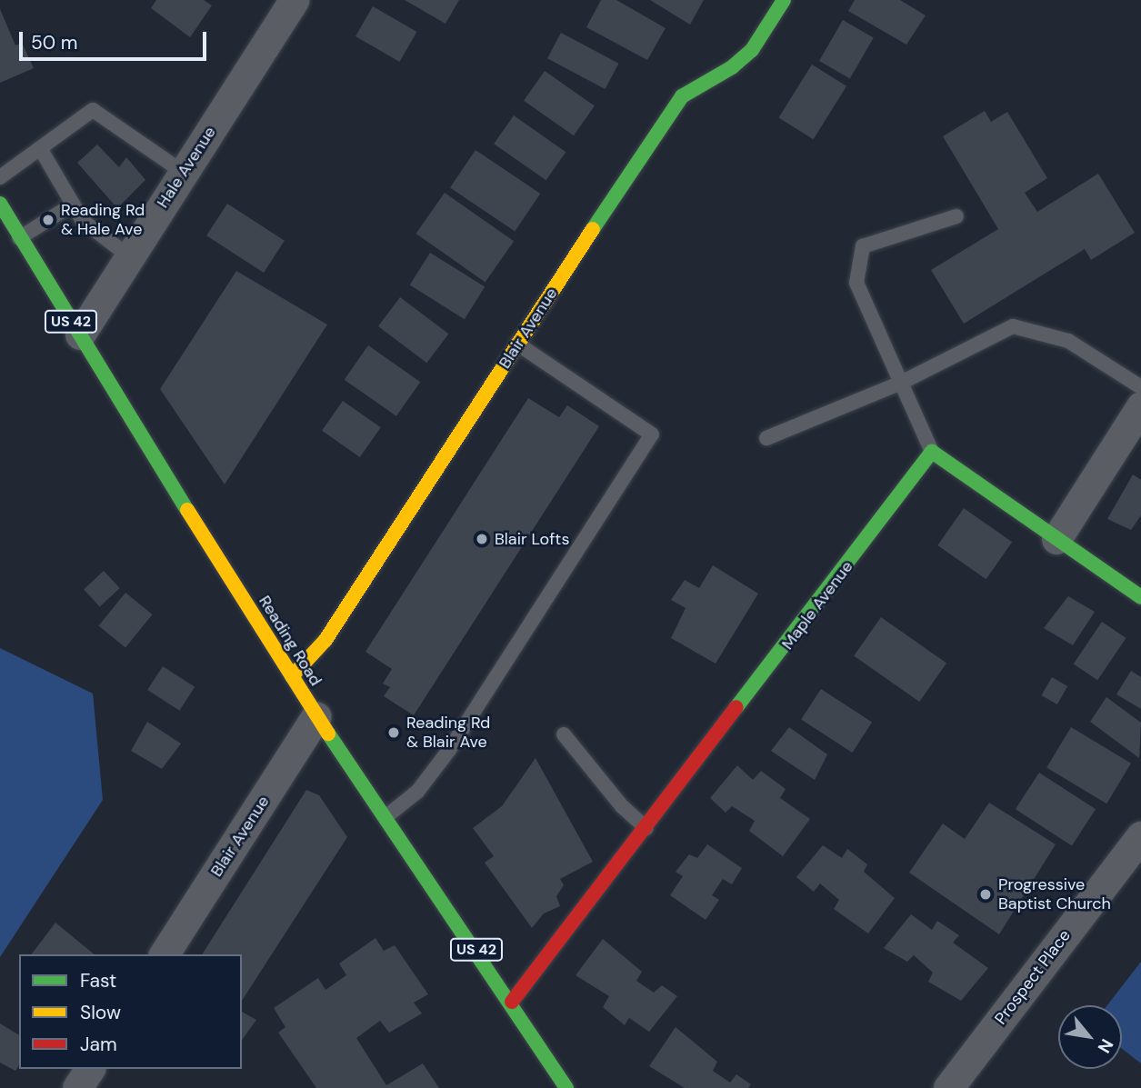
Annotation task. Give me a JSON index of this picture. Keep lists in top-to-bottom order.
{
  "streets": {
    "street": [
      "Hale Avenue",
      "US 42",
      "Blair Avenue",
      "Maple Avenue",
      "Reading Road",
      "Prospect Place"
    ]
  },
  "crossings": [
    ["Hale Avenue", "Reading Road"],
    ["Blair Avenue", "Reading Road"],
    ["Maple Avenue", "Reading Road"]
  ],
  "places": [
    "Reading Rd & Hale Ave",
    "Blair Lofts",
    "Reading Rd & Blair Ave",
    "Progressive Baptist Church"
  ],
  "legend": ["Fast", "Slow", "Jam"],
  "scale_bar": "50 m",
  "north": "bottom right"
}
